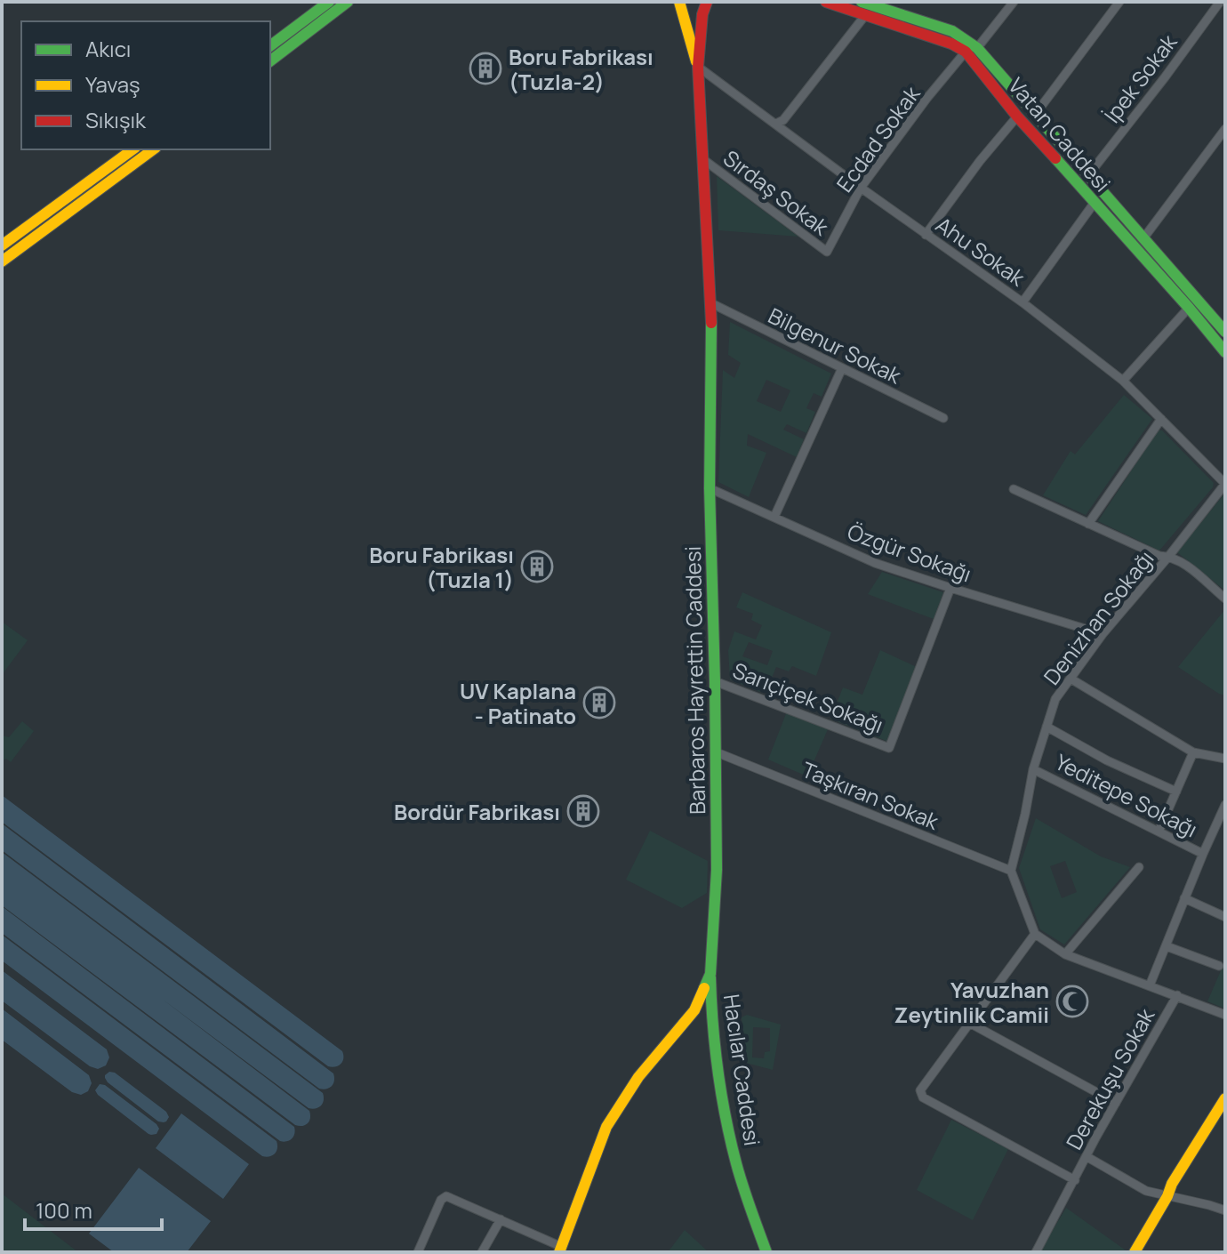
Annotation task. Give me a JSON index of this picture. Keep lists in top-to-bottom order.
{
  "streets": {
    "street": [
      "İpek Sokak",
      "Vatan Caddesi",
      "Ecdad Sokak",
      "Sırdaş Sokak",
      "Ahu Sokak",
      "Bilgenur Sokak",
      "Özgür Sokağı",
      "Denizhan Sokağı",
      "Barbaros Hayrettin Caddesi",
      "Sarıçiçek Sokağı",
      "Taşkıran Sokak",
      "Yeditepe Sokağı",
      "Hacılar Caddesi",
      "Derekuşu Sokak"
    ]
  },
  "crossings": [
    ["İpek Sokak", "Vatan Caddesi"],
    ["Vatan Caddesi", "Ecdad Sokak"],
    ["Ecdad Sokak", "Sırdaş Sokak"],
    ["Ecdad Sokak", "Ahu Sokak"],
    ["Sırdaş Sokak", "Barbaros Hayrettin Caddesi"],
    ["Ahu Sokak", "Denizhan Sokağı"],
    ["Ahu Sokak", "Barbaros Hayrettin Caddesi"],
    ["Bilgenur Sokak", "Barbaros Hayrettin Caddesi"],
    ["Özgür Sokağı", "Denizhan Sokağı"],
    ["Özgür Sokağı", "Barbaros Hayrettin Caddesi"],
    ["Özgür Sokağı", "Sarıçiçek Sokağı"],
    ["Denizhan Sokağı", "Taşkıran Sokak"],
    ["Denizhan Sokağı", "Yeditepe Sokağı"],
    ["Barbaros Hayrettin Caddesi", "Sarıçiçek Sokağı"],
    ["Barbaros Hayrettin Caddesi", "Taşkıran Sokak"],
    ["Barbaros Hayrettin Caddesi", "Hacılar Caddesi"]
  ],
  "places": {
    "building": [
      "Boru Fabrikası (Tuzla-2)",
      "Boru Fabrikası (Tuzla 1)",
      "UV Kaplana - Patinato",
      "Bordür Fabrikası"
    ],
    "mosque": ["Yavuzhan Zeytinlik Camii"]
  },
  "legend": ["Akıcı", "Yavaş", "Sıkışık"],
  "scale_bar": "100 m"
}
